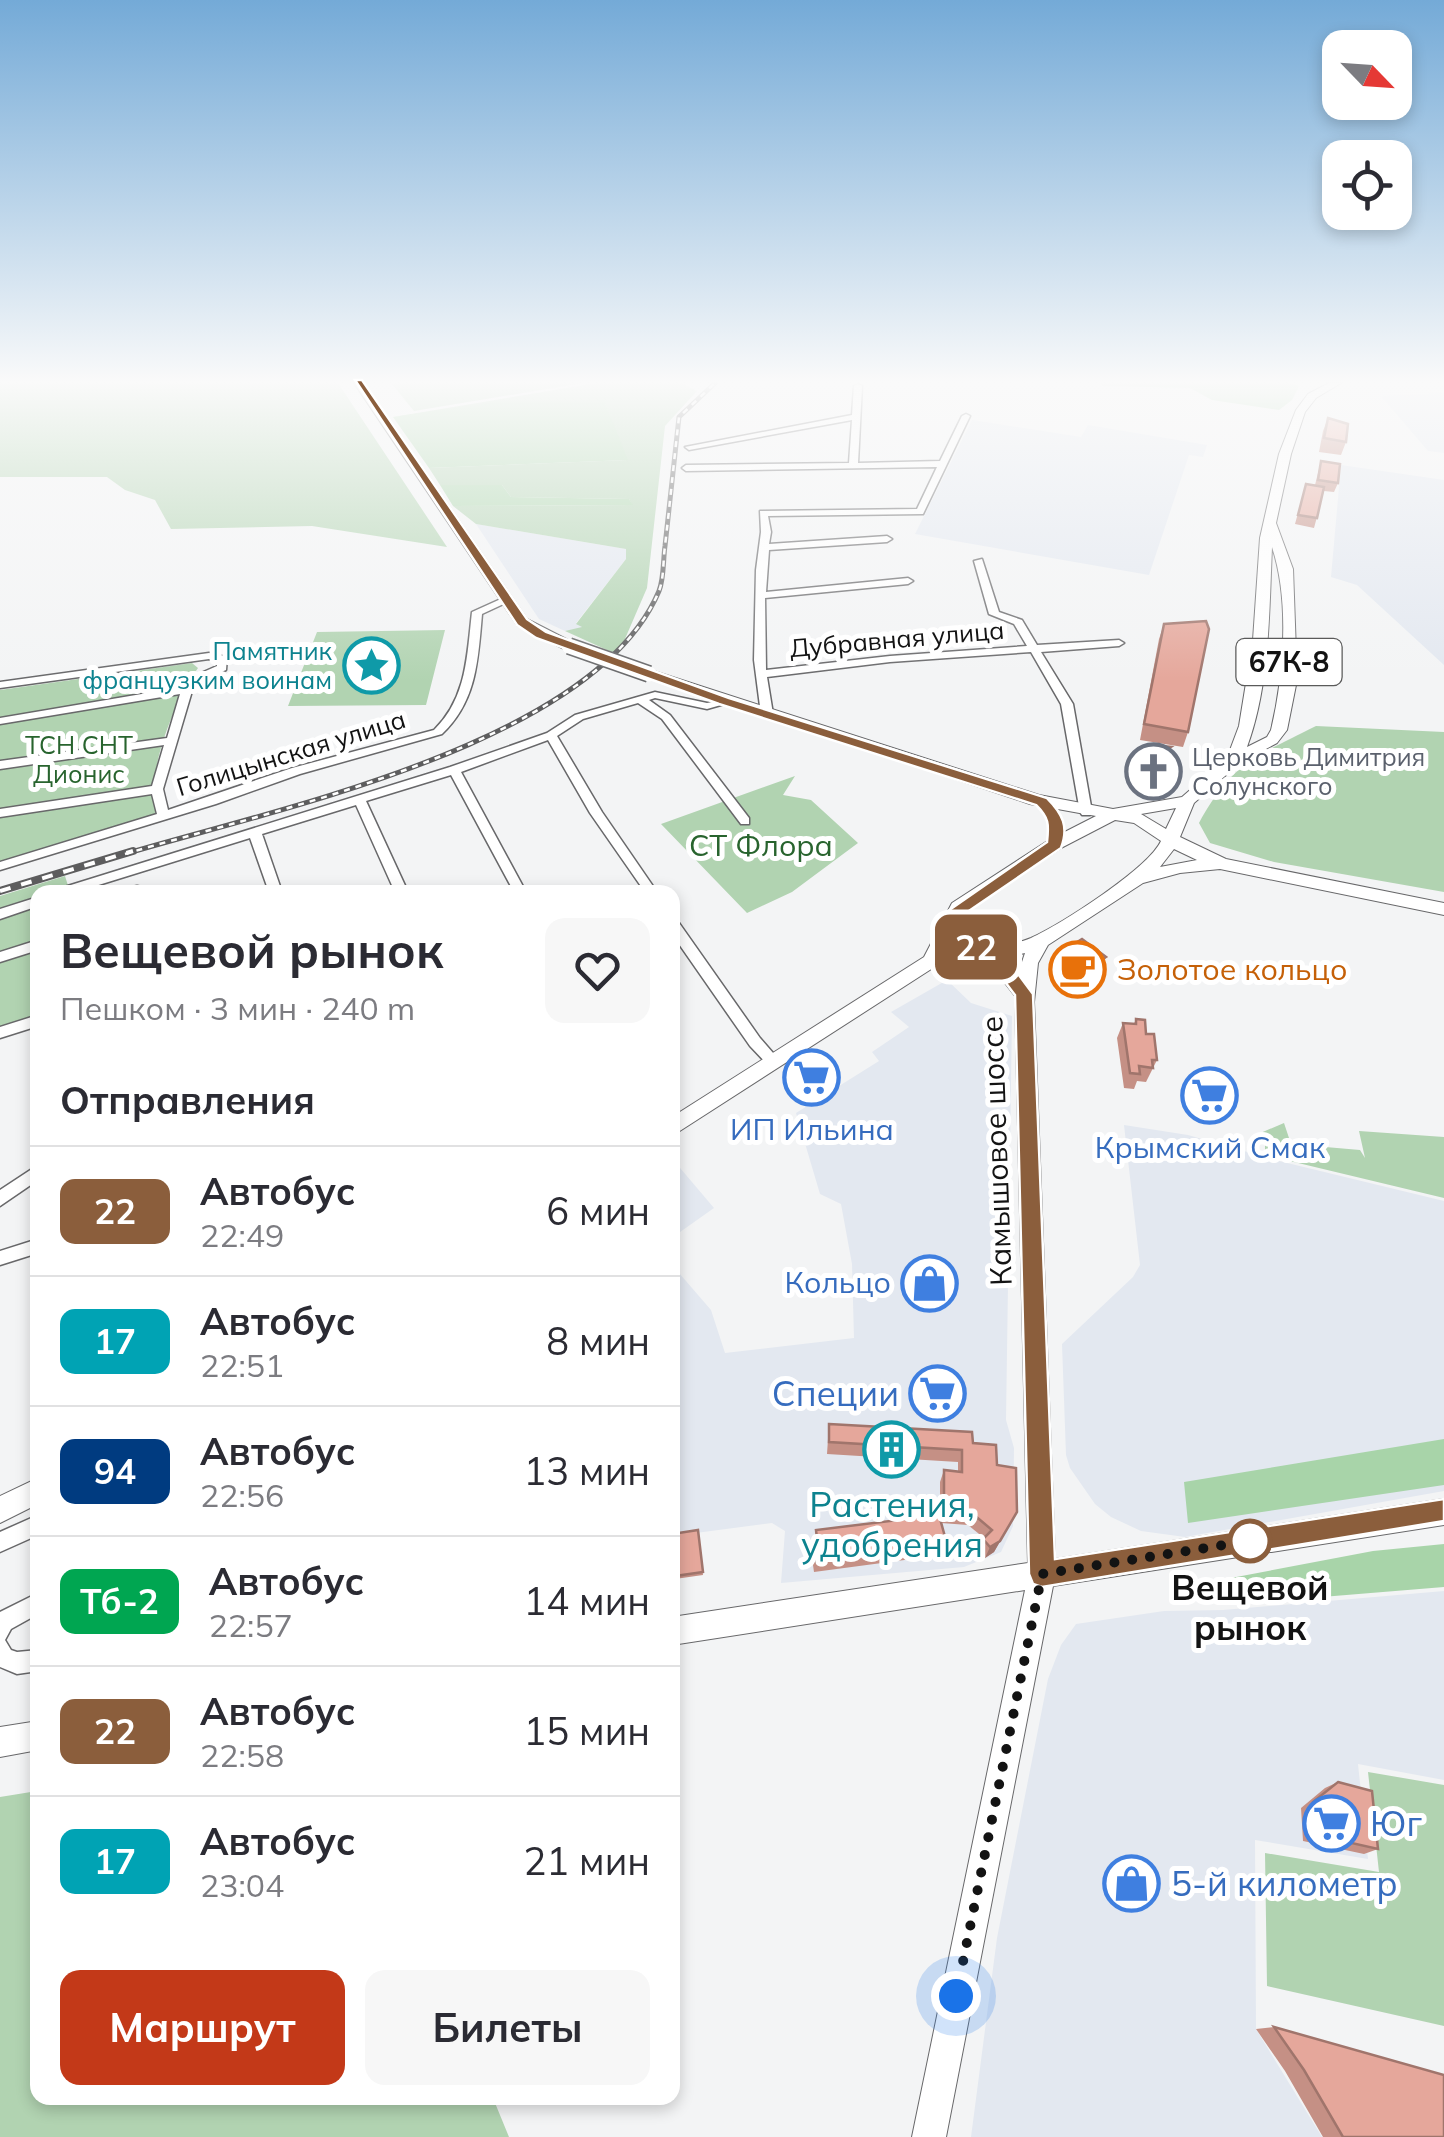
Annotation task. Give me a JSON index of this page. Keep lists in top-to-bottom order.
{
  "streets": {
    "main road": ["67К-8", "Камышовое шоссе"],
    "street": ["Дубравная улица", "Голицынская улица"]
  },
  "parks": ["ТСН СНТ Дионис", "СТ Флора"],
  "places": {
    "place": ["Памятник французким воинам"],
    "church": ["Церковь Димитрия Солунского"],
    "cafe": ["Золотое кольцо"],
    "supermarket": [
      "ИП Ильина",
      "Крымский Смак",
      "Специи",
      "Юг"
    ],
    "shop": ["Кольцо", "5-й километр"],
    "building": ["Растения, удобрения"],
    "other": ["Вещевой рынок"]
  },
  "lines": ["bus line 22"],
  "north": "bottom right",
  "page": {
    "on_map": "22",
    "heading": [
      ["Вещевой рынок", "Пешком · 3 мин · 240 m"],
      "Отправления"
    ],
    "list": [
      {
        "mark": "22",
        "name": "Автобус",
        "note": "22:49",
        "value": "6 мин"
      },
      {
        "mark": "17",
        "name": "Автобус",
        "note": "22:51",
        "value": "8 мин"
      },
      {
        "mark": "94",
        "name": "Автобус",
        "note": "22:56",
        "value": "13 мин"
      },
      {
        "mark": "Тб-2",
        "name": "Автобус",
        "note": "22:57",
        "value": "14 мин"
      },
      {
        "mark": "22",
        "name": "Автобус",
        "note": "22:58",
        "value": "15 мин"
      },
      {
        "mark": "17",
        "name": "Автобус",
        "note": "23:04",
        "value": "21 мин"
      }
    ],
    "buttons": ["Маршрут", "Билеты"]
  }
}
